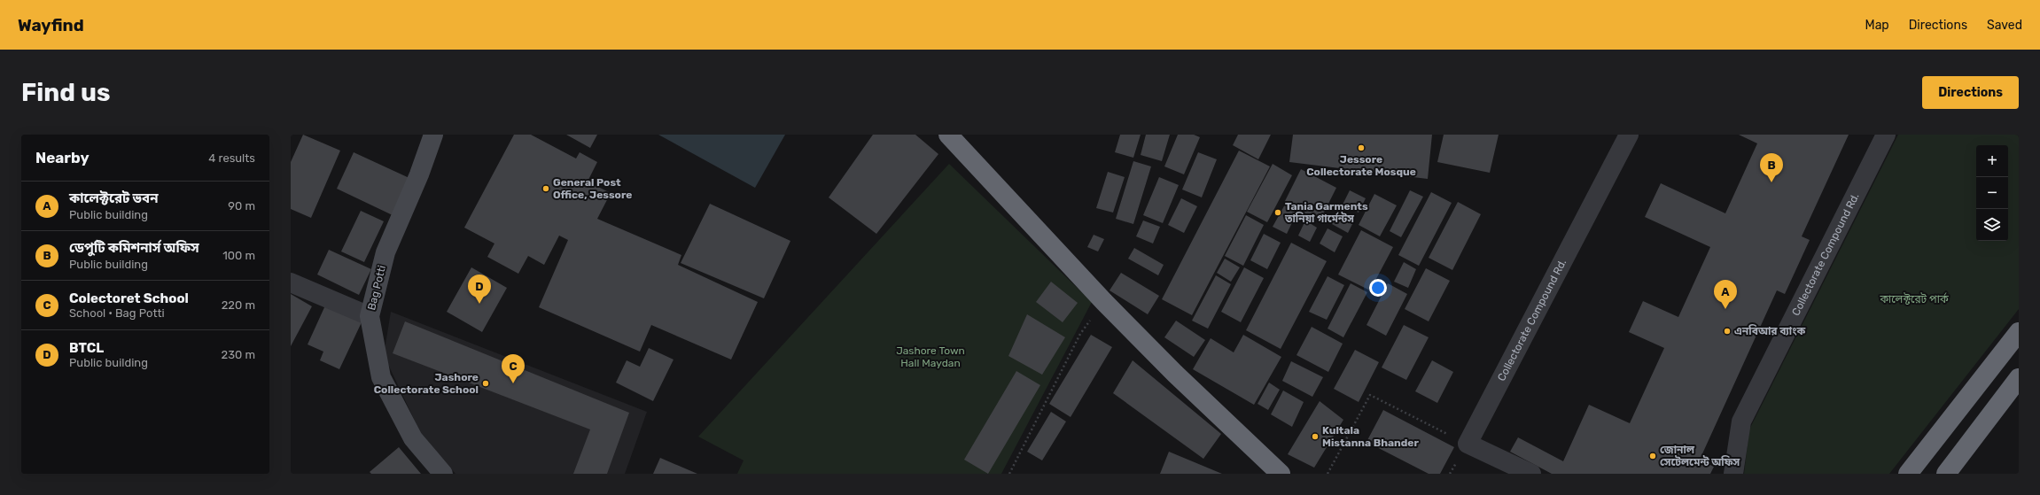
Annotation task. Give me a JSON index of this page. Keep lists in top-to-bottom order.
{
  "streets": {
    "street": ["Collectorate Compound Rd.", "Bag Potti"]
  },
  "parks": ["কালেক্টরেট পার্ক", "Jashore Town Hall Maydan"],
  "places": [
    "Jessore Collectorate Mosque",
    "General Post Office, Jessore",
    "Tania Garments তানিয়া গার্মেন্টস",
    "এনবিআর ব্যাংক",
    "Jashore Collectorate School",
    "Kultala Mistanna Bhander",
    "জোনাল সেটেলমেন্ট অফিস"
  ],
  "page": {
    "header": "Wayfind",
    "nav": ["Map", "Directions", "Saved"],
    "buttons": "Directions",
    "title": "Find us",
    "heading": ["Nearby", "4 results"],
    "map_buttons": ["+", "−"],
    "pins": [
      "B",
      "D",
      "A",
      "C"
    ],
    "list": [
      {
        "mark": "A",
        "name": "কালেক্টরেট ভবন",
        "note": "Public building",
        "value": "90 m"
      },
      {
        "mark": "B",
        "name": "ডেপুটি কমিশনার্স অফিস",
        "note": "Public building",
        "value": "100 m"
      },
      {
        "mark": "C",
        "name": "Colectoret School",
        "note": "School · Bag Potti",
        "value": "220 m"
      },
      {
        "mark": "D",
        "name": "BTCL",
        "note": "Public building",
        "value": "230 m"
      }
    ]
  }
}
